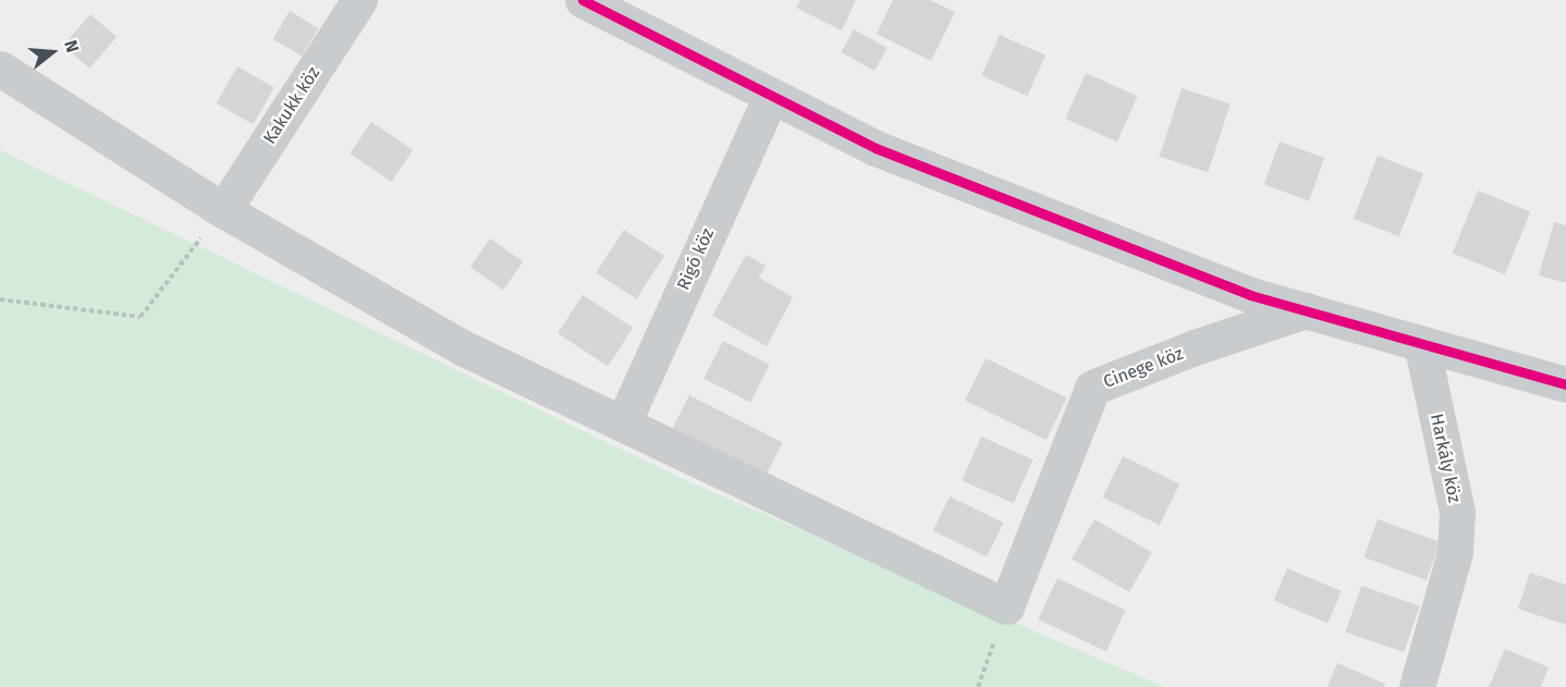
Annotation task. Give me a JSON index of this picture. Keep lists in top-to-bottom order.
{
  "streets": {
    "street": [
      "Kakukk köz",
      "Rigó köz",
      "Cinege köz",
      "Harkály köz"
    ]
  },
  "north": "right"
}
